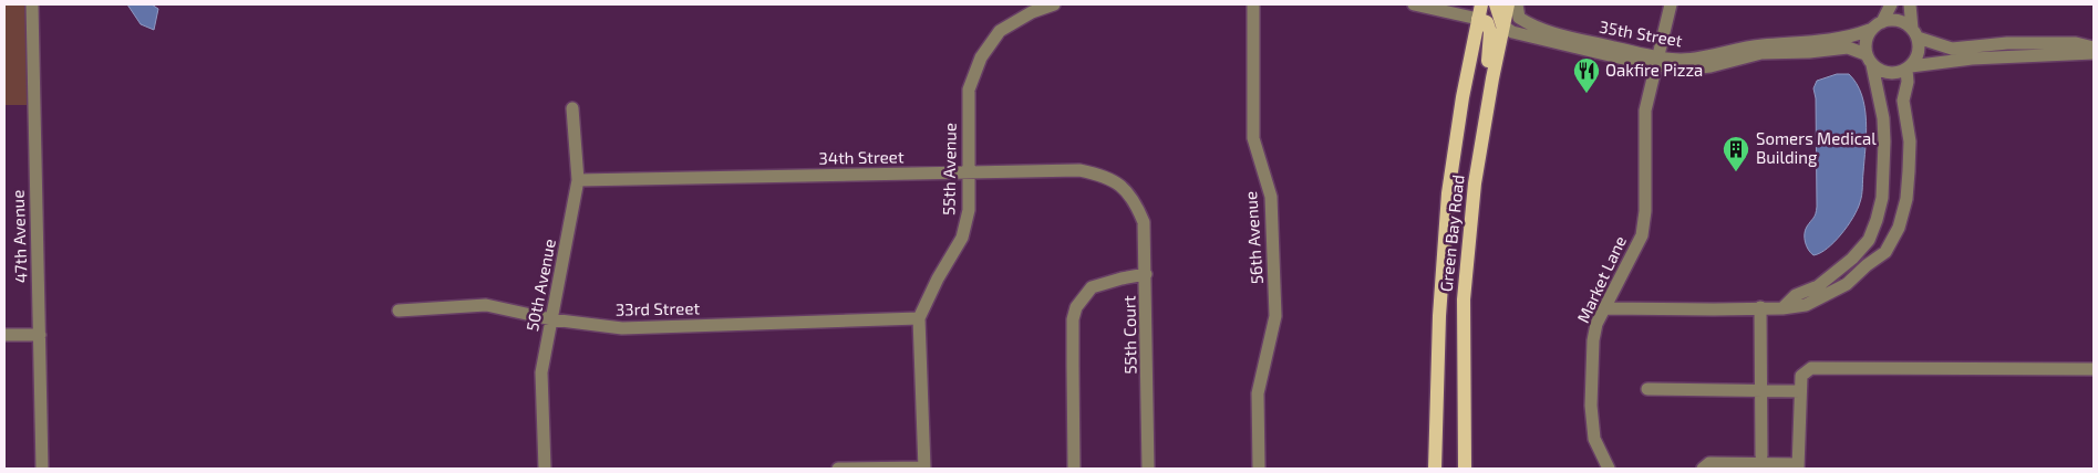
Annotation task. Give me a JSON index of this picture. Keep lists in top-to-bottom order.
{
  "streets": {
    "main road": ["Green Bay Road"],
    "street": [
      "35th Street",
      "34th Street",
      "55th Avenue",
      "47th Avenue",
      "56th Avenue",
      "Market Lane",
      "50th Avenue",
      "33rd Street",
      "55th Court"
    ]
  },
  "crossings": [
    ["35th Street", "Green Bay Road"],
    ["35th Street", "Market Lane"],
    ["34th Street", "55th Avenue"],
    ["34th Street", "50th Avenue"],
    ["34th Street", "55th Court"],
    ["55th Avenue", "33rd Street"],
    ["50th Avenue", "33rd Street"]
  ],
  "places": {
    "restaurant": ["Oakfire Pizza"],
    "building": ["Somers Medical Building"]
  }
}
